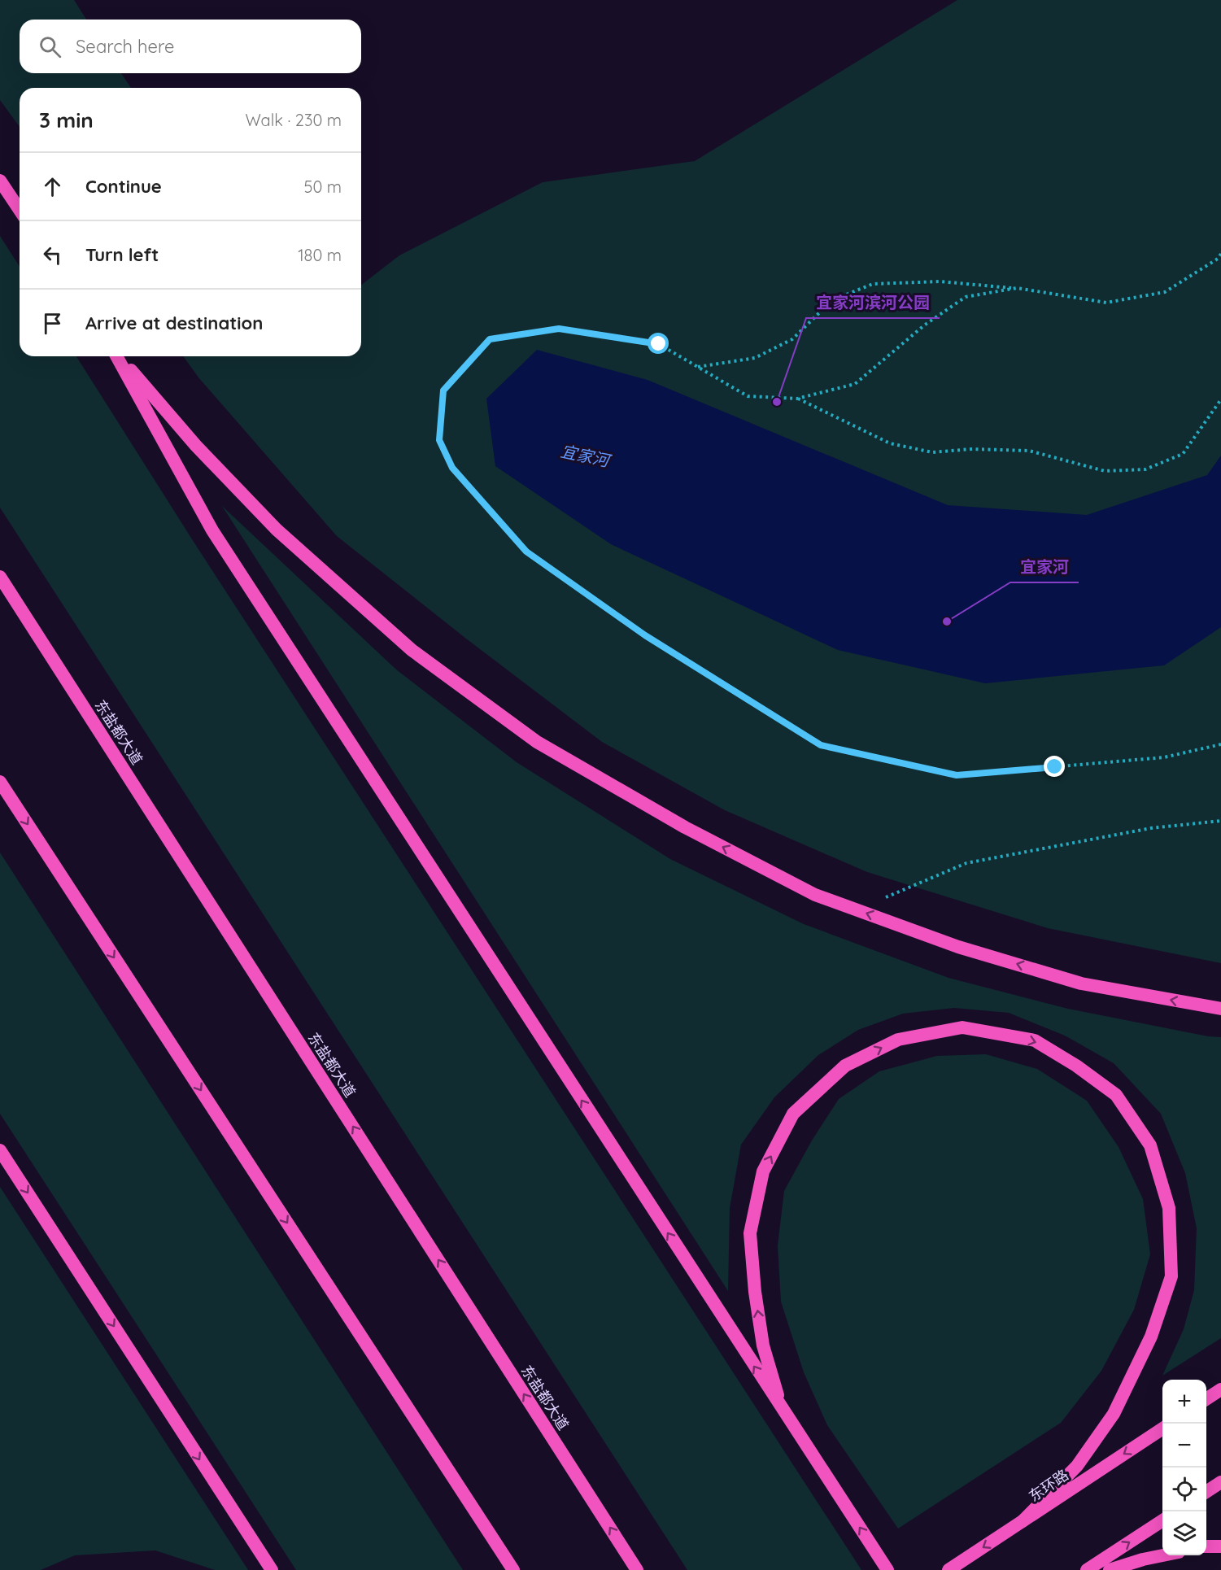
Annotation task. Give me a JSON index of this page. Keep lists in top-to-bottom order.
{
  "streets": {
    "highway": ["东盐都大道", "东环路"]
  },
  "water": ["宜家河"],
  "places": ["宜家河滨河公园", "宜家河"],
  "page": {
    "search": "Search here",
    "heading": ["3 min", "Walk · 230 m"],
    "list": [
      ["Continue", "50 m"],
      ["Turn left", "180 m"],
      "Arrive at destination"
    ],
    "map_buttons": ["+", "−"]
  }
}
